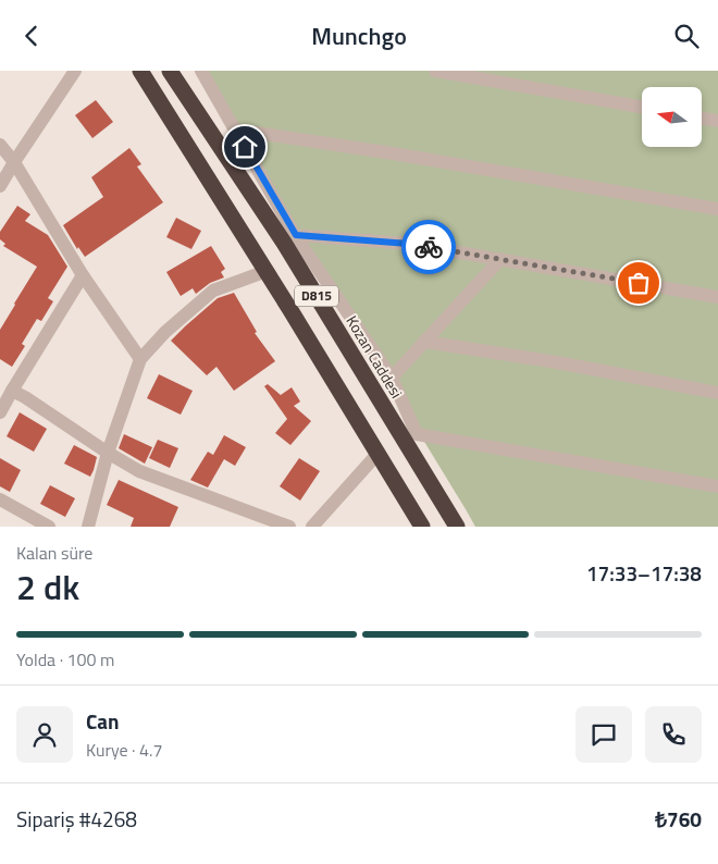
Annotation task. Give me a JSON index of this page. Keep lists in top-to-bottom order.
{
  "streets": {
    "highway": ["D815", "Kozan Caddesi"]
  },
  "north": "left",
  "page": {
    "header": "Munchgo",
    "heading": ["2 dk", "Kalan süre", "17:33–17:38"],
    "panel": [
      "Can",
      "Kurye · 4.7",
      "Sipariş #4268",
      "₺760"
    ],
    "bar": "Yolda · 100 m"
  }
}
